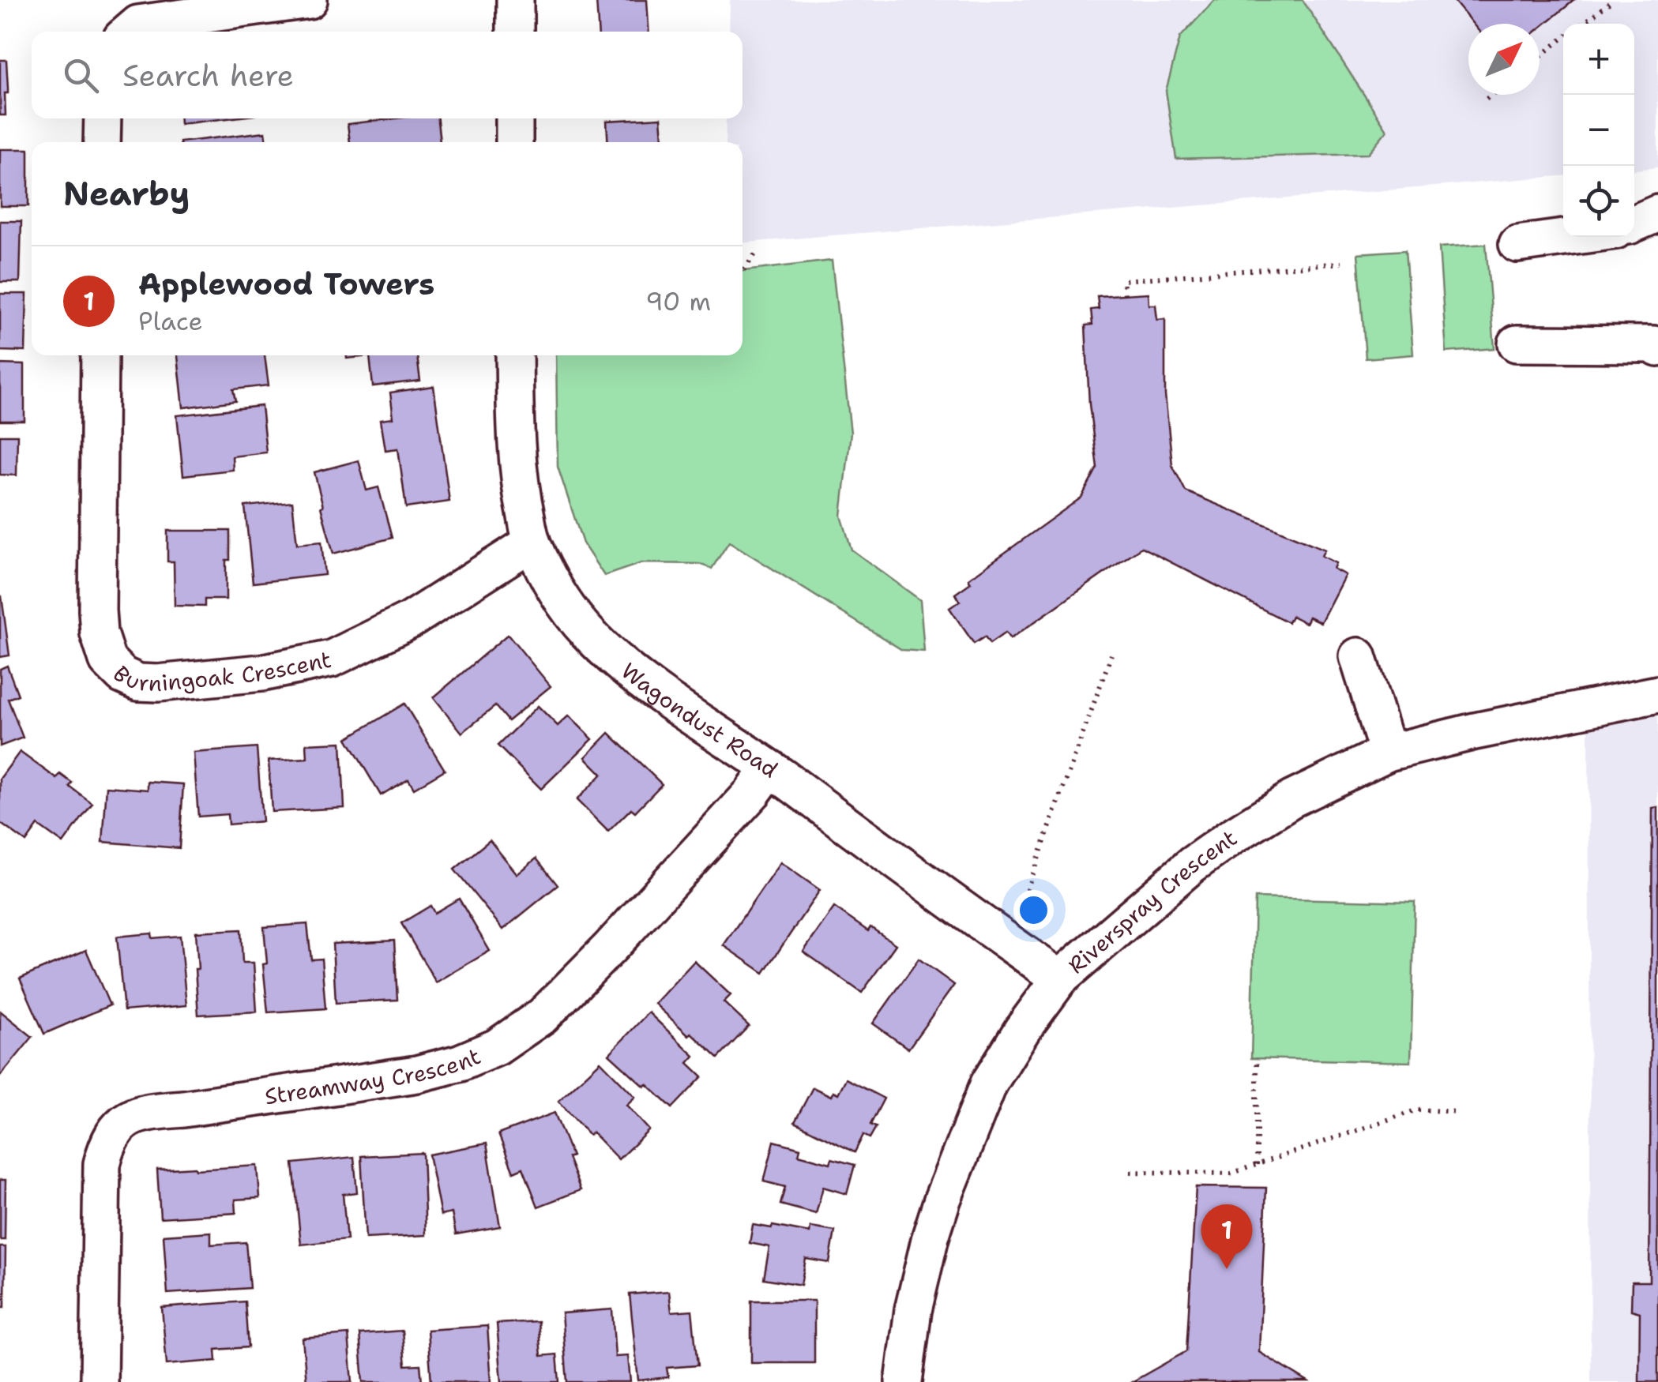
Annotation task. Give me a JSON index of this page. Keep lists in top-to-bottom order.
{
  "streets": {
    "street": [
      "Burningoak Crescent",
      "Wagondust Road",
      "Riverspray Crescent",
      "Streamway Crescent"
    ]
  },
  "crossings": [
    ["Burningoak Crescent", "Wagondust Road"],
    ["Wagondust Road", "Riverspray Crescent"],
    ["Wagondust Road", "Streamway Crescent"]
  ],
  "north": "top right",
  "page": {
    "map_buttons": ["+", "−"],
    "search": "Search here",
    "heading": "Nearby",
    "list": [
      {
        "mark": "1",
        "name": "Applewood Towers",
        "note": "Place",
        "value": "90 m"
      }
    ],
    "pins": "1"
  }
}
